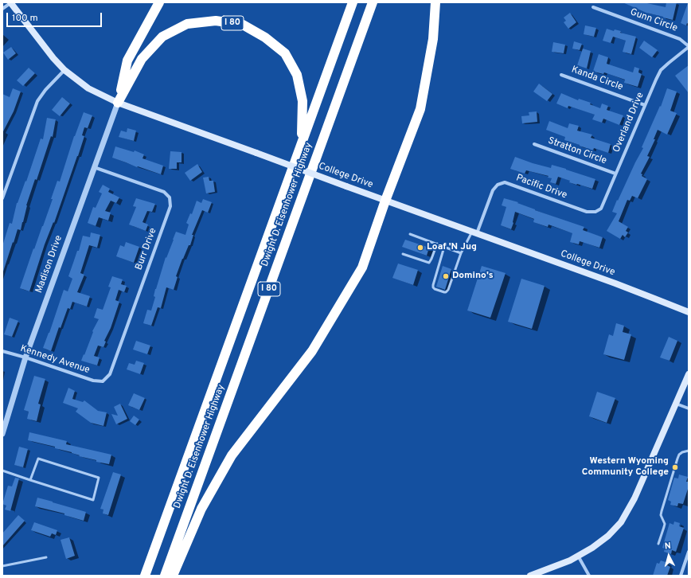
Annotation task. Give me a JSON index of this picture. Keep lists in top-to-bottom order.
{
  "streets": {
    "highway": ["I 80", "Dwight D. Eisenhower Highway"],
    "main road": ["College Drive"],
    "street": [
      "Gunn Circle",
      "Kanda Circle",
      "Overland Drive",
      "Stratton Circle",
      "Pacific Drive",
      "Burr Drive",
      "Madison Drive",
      "Kennedy Avenue"
    ]
  },
  "crossings": [
    ["Gunn Circle", "Overland Drive"],
    ["I 80", "College Drive"],
    ["I 80", "Dwight D. Eisenhower Highway"],
    ["I 80", "Madison Drive"],
    ["Kanda Circle", "Overland Drive"],
    ["Overland Drive", "Stratton Circle"],
    ["Overland Drive", "Pacific Drive"],
    ["College Drive", "Pacific Drive"],
    ["College Drive", "Madison Drive"],
    ["Burr Drive", "Madison Drive"],
    ["Burr Drive", "Kennedy Avenue"],
    ["Madison Drive", "Kennedy Avenue"]
  ],
  "places": ["Loaf 'N Jug", "Domino's", "Western Wyoming Community College"],
  "scale_bar": "100 m",
  "north": "top"
}
